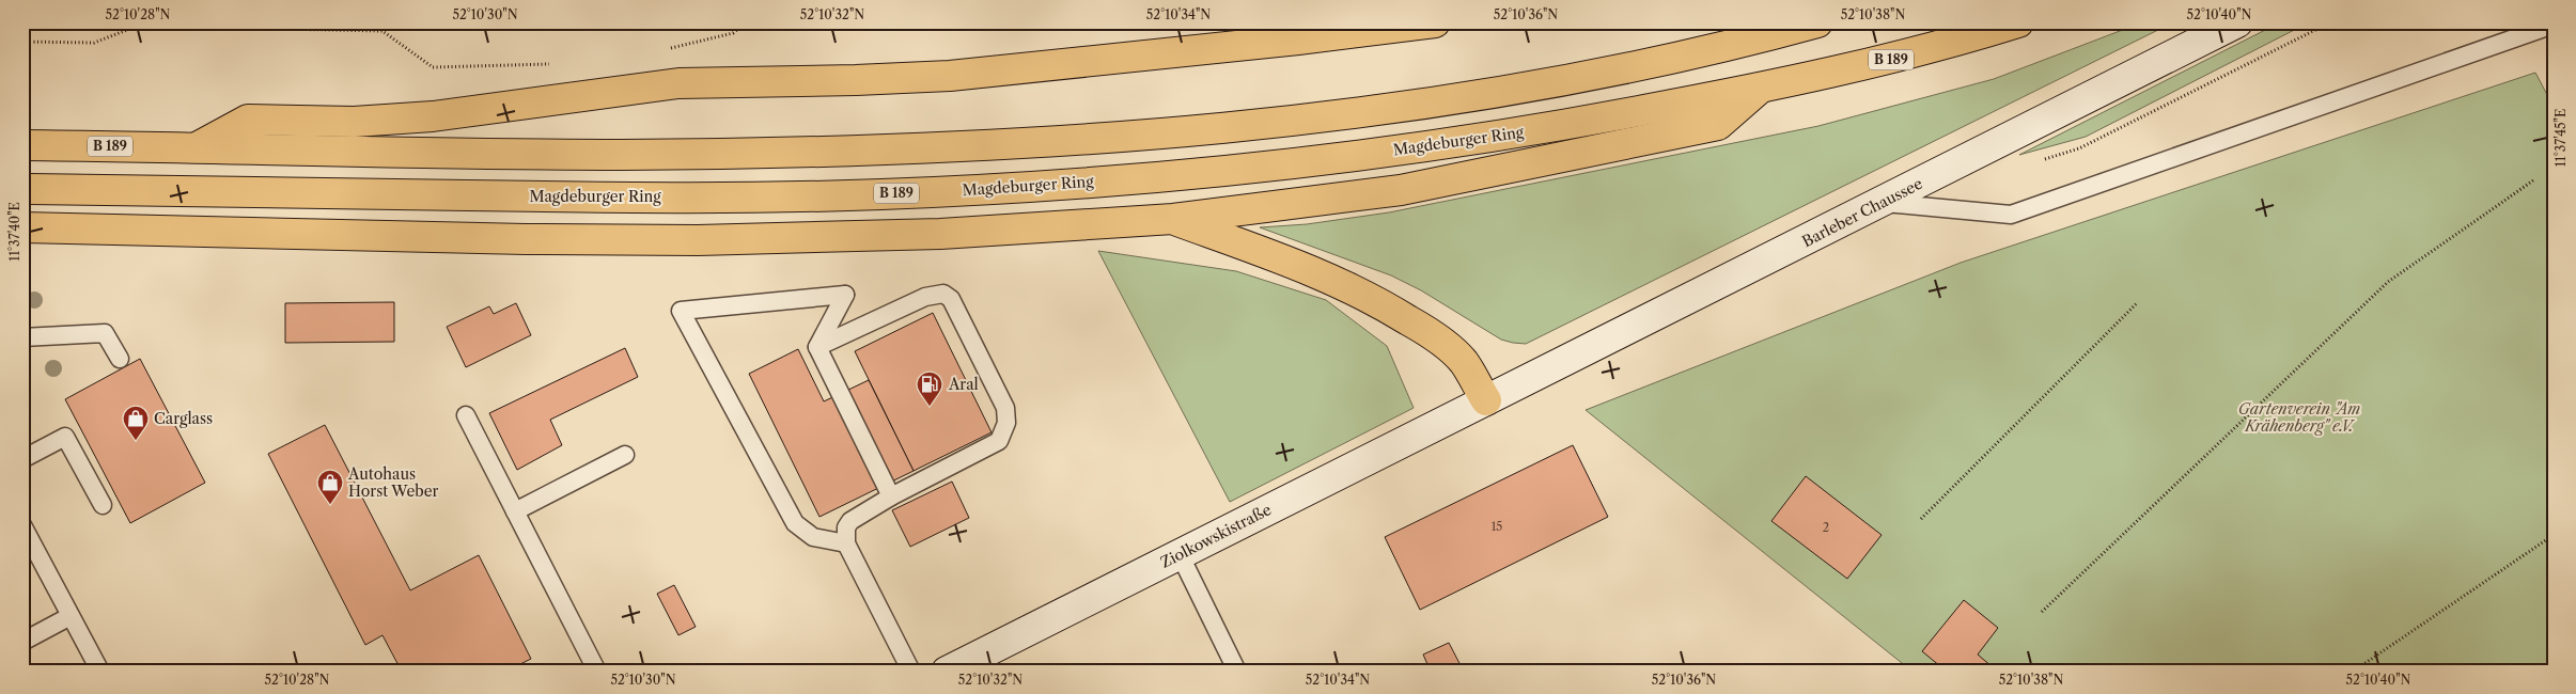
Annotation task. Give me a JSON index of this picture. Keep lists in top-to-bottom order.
{
  "streets": {
    "highway": ["B 189", "Magdeburger Ring"],
    "street": ["Barleber Chaussee", "Ziolkowskistraße"]
  },
  "crossings": [
    ["Barleber Chaussee", "Ziolkowskistraße"]
  ],
  "parks": ["Gartenverein \"Am Krähenberg\" e.V."],
  "places": {
    "fuel station": ["Aral"],
    "shop": ["Carglass", "Autohaus Horst Weber"]
  },
  "house_numbers": ["15", "2"],
  "coordinates": [
    "52°10'28\"N",
    "52°10'30\"N",
    "52°10'32\"N",
    "52°10'34\"N",
    "52°10'36\"N",
    "52°10'38\"N",
    "52°10'40\"N",
    "11°37'45\"E",
    "11°37'40\"E"
  ]
}
